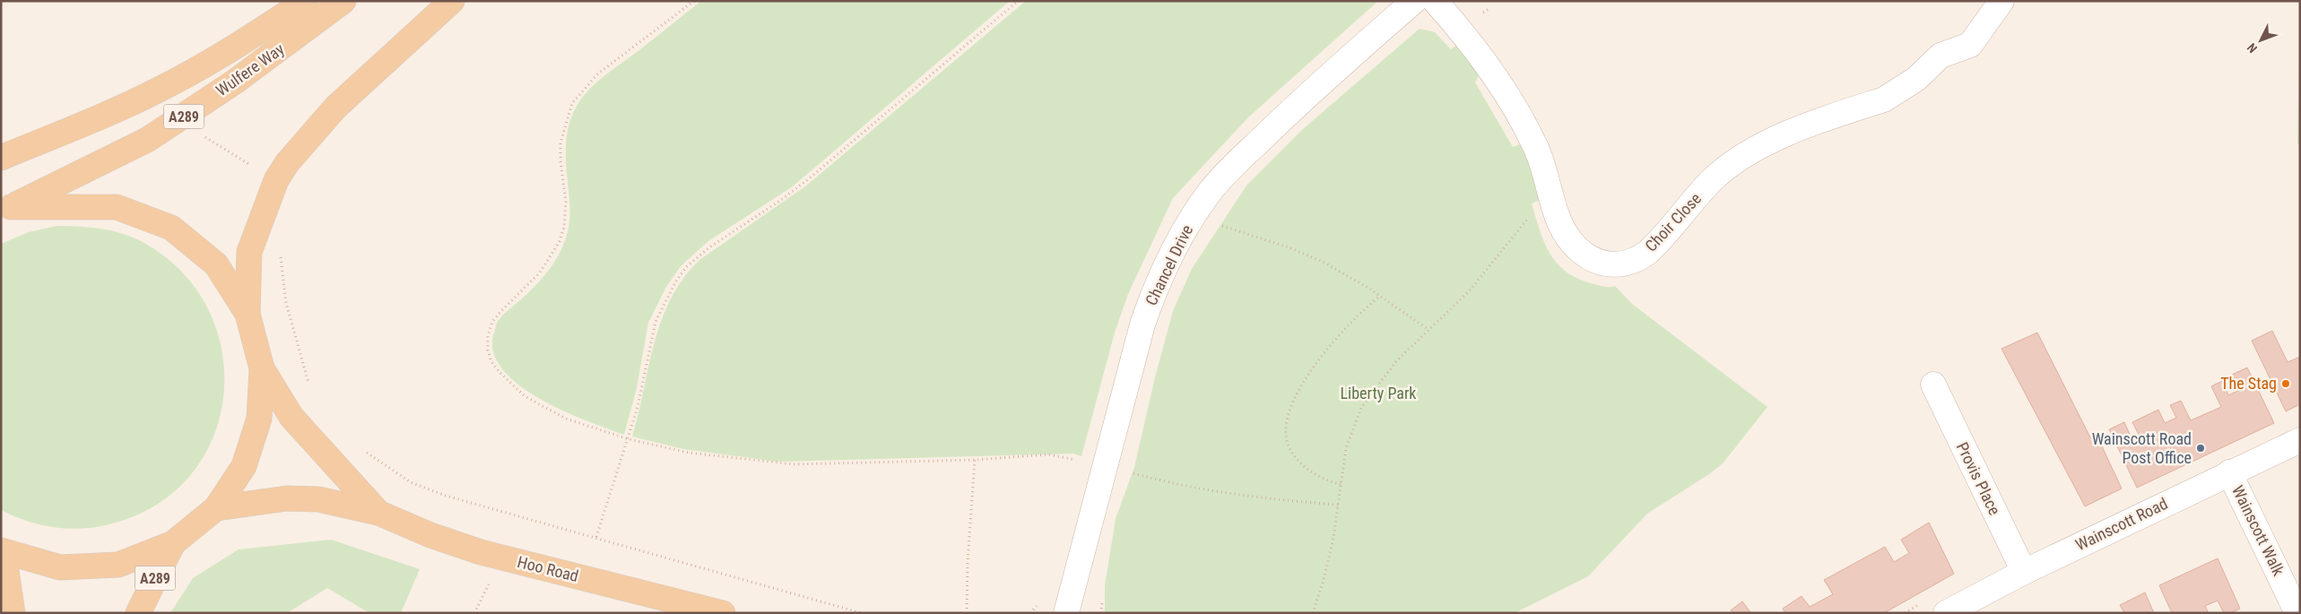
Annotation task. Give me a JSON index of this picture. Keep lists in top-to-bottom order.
{
  "streets": {
    "main road": ["Wulfere Way", "A289", "Hoo Road"],
    "street": [
      "Choir Close",
      "Chancel Drive",
      "Provis Place",
      "Wainscott Road",
      "Wainscott Walk"
    ]
  },
  "crossings": [
    ["Provis Place", "Wainscott Road"],
    ["Wainscott Road", "Wainscott Walk"]
  ],
  "parks": ["Liberty Park"],
  "places": ["The Stag", "Wainscott Road Post Office"],
  "north": "bottom left"
}
